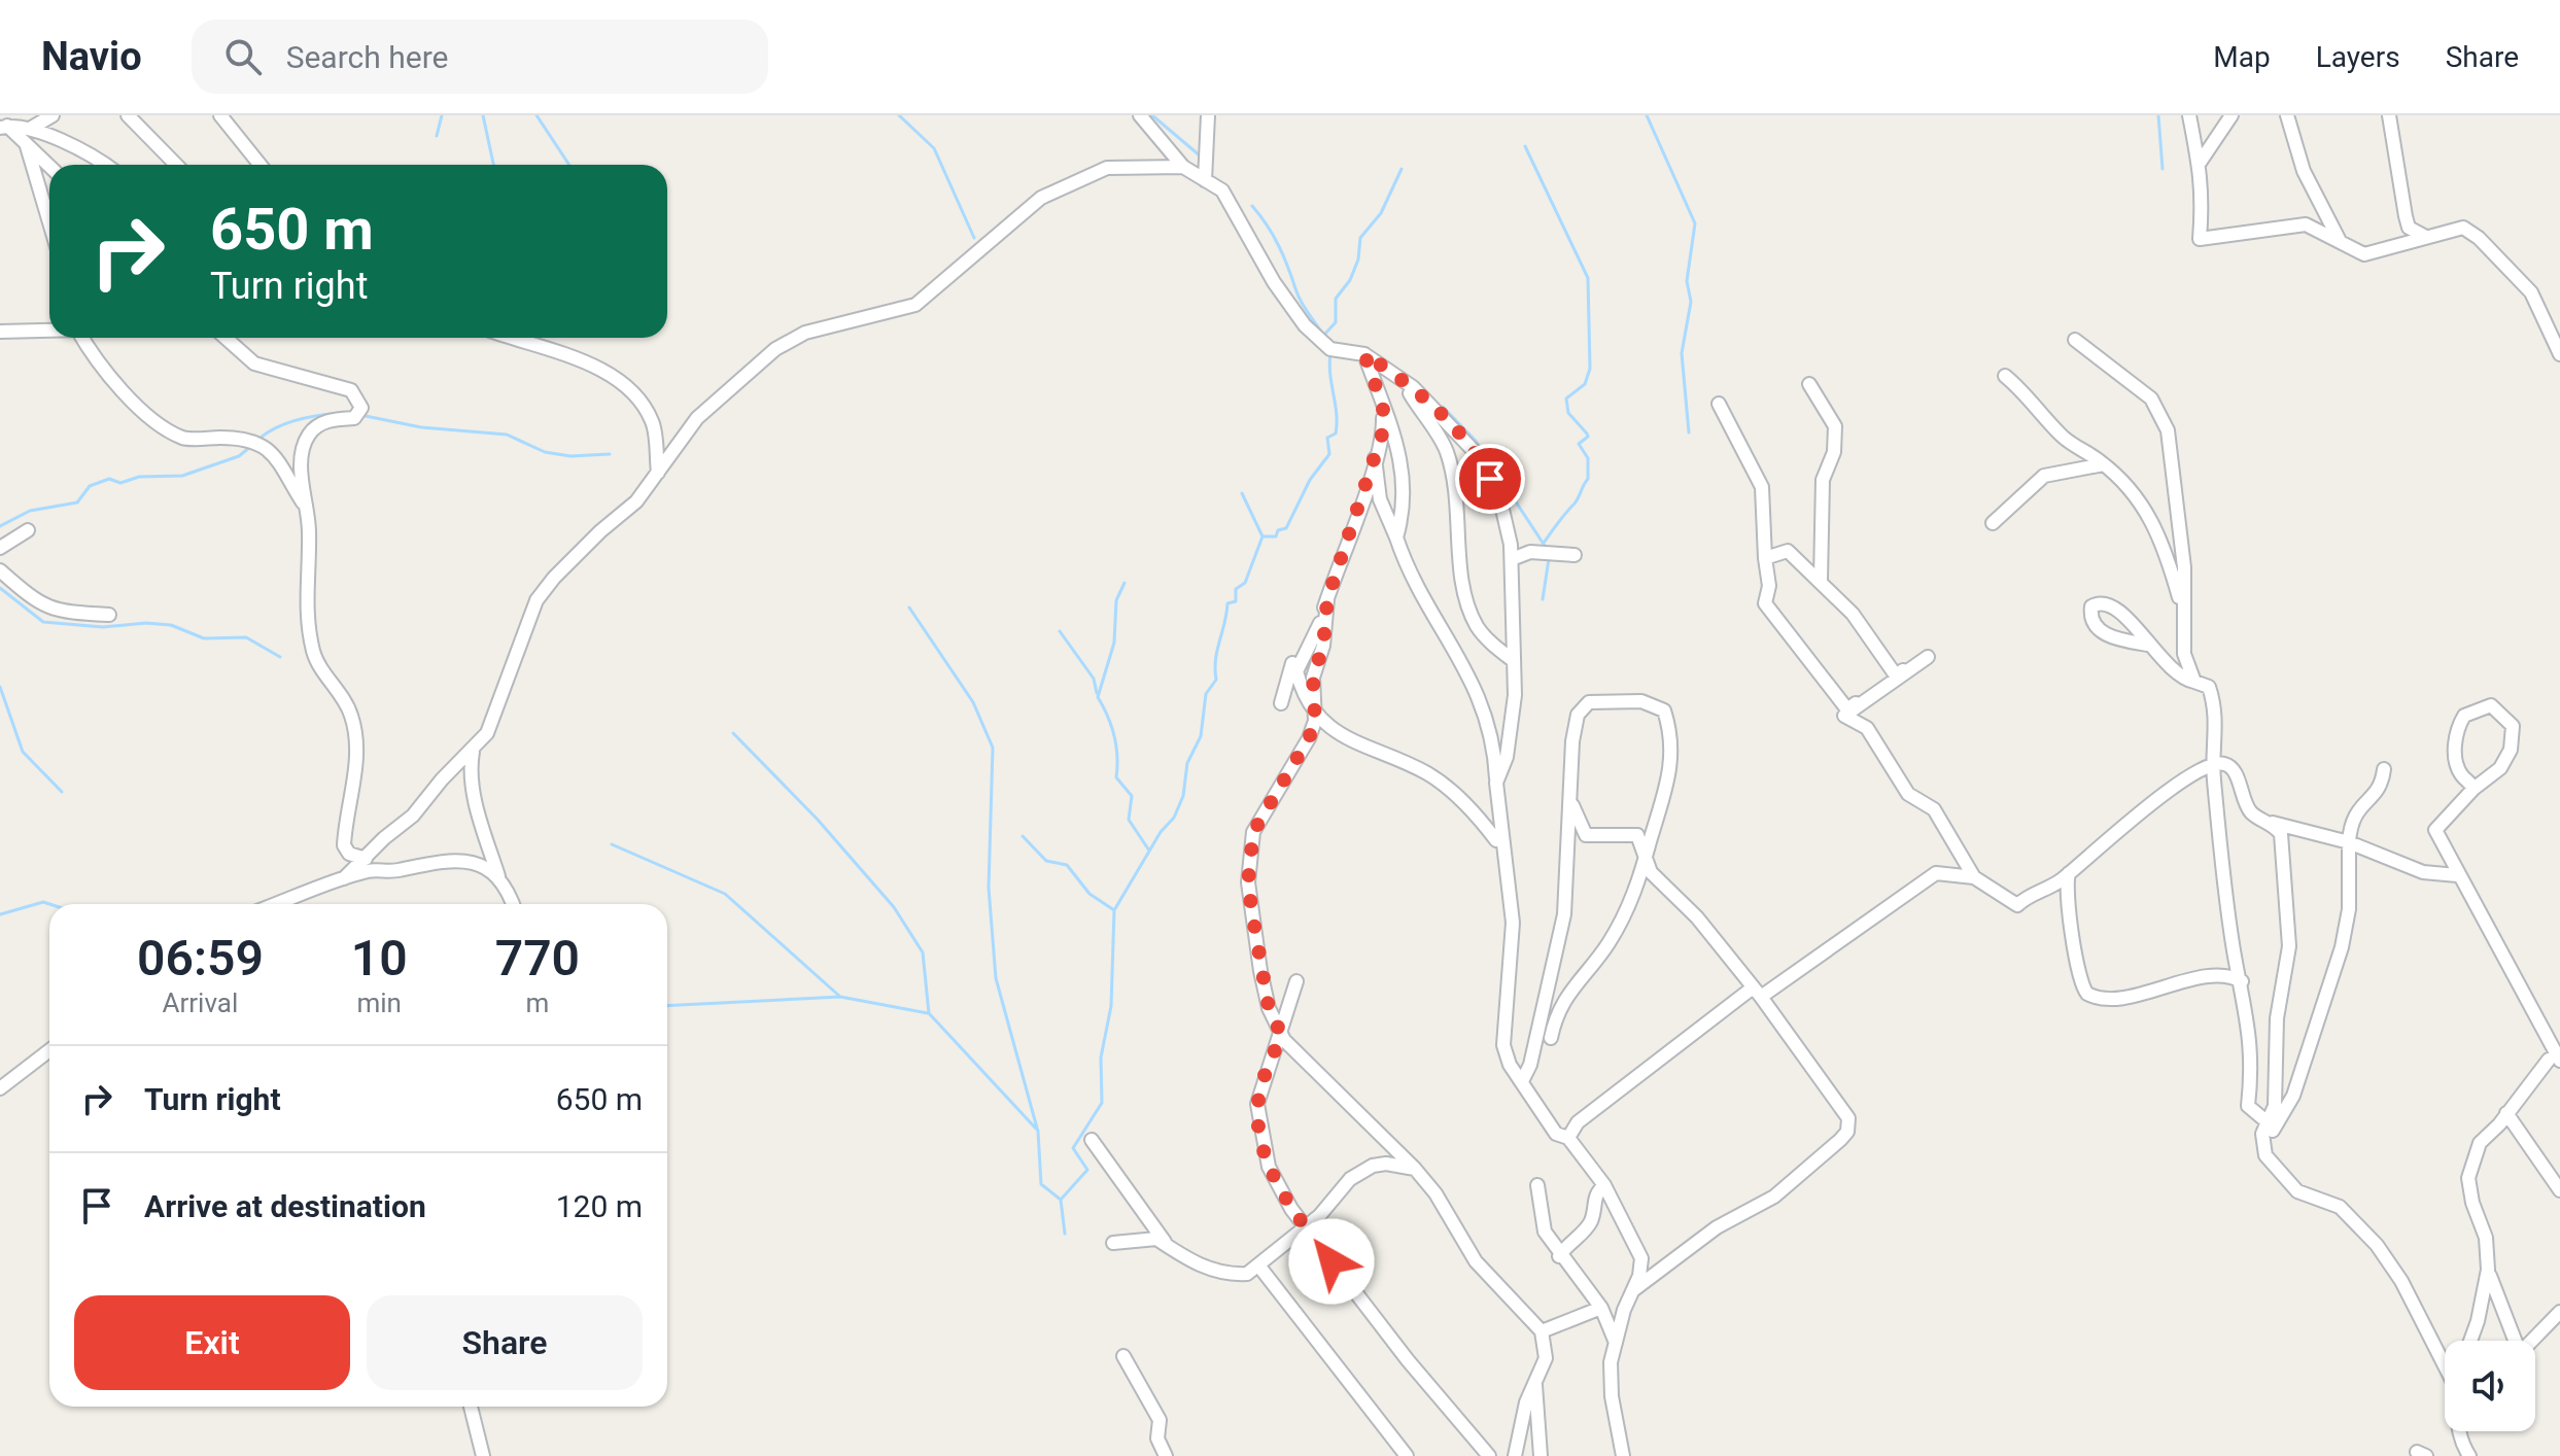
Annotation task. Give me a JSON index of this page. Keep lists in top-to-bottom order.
{
  "page": {
    "header": "Navio",
    "search": "Search here",
    "nav": ["Map", "Layers", "Share"],
    "turn": ["650 m", "Turn right"],
    "eta": [
      "06:59",
      "Arrival",
      "10",
      "min",
      "770",
      "m"
    ],
    "list": [
      {
        "name": "Turn right",
        "value": "650 m"
      },
      {
        "name": "Arrive at destination",
        "value": "120 m"
      }
    ],
    "buttons": ["Exit", "Share"]
  }
}
